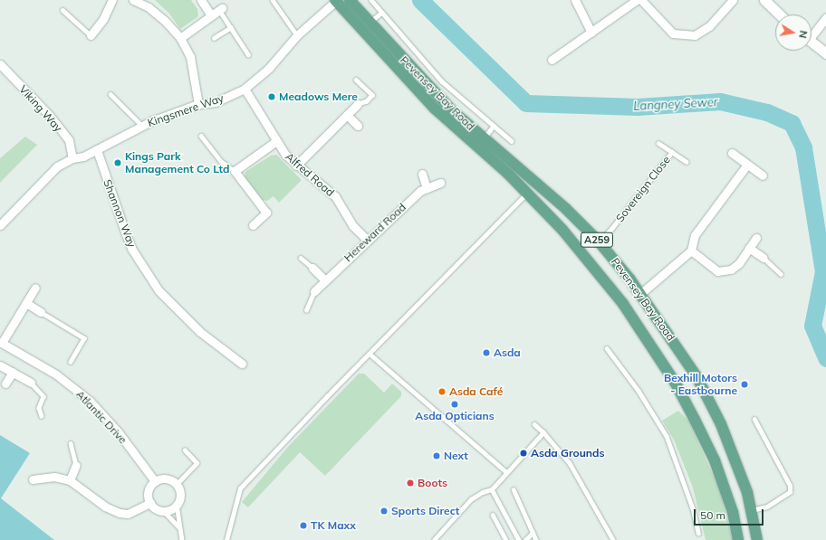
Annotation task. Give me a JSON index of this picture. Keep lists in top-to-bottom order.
{
  "streets": {
    "main road": ["Pevensey Bay Road", "A259"],
    "street": [
      "Viking Way",
      "Kingsmere Way",
      "Alfred Road",
      "Shannon Way",
      "Hereward Road",
      "Atlantic Drive"
    ],
    "lane": ["Sovereign Close"]
  },
  "crossings": [
    ["Pevensey Bay Road", "Kingsmere Way"],
    ["Pevensey Bay Road", "Sovereign Close"],
    ["Viking Way", "Kingsmere Way"],
    ["Kingsmere Way", "Alfred Road"],
    ["Kingsmere Way", "Shannon Way"],
    ["Alfred Road", "Hereward Road"]
  ],
  "water": ["Langney Sewer"],
  "places": [
    "Meadows Mere",
    "Kings Park Management Co Ltd",
    "Asda",
    "Bexhill Motors - Eastbourne",
    "Asda Café",
    "Asda Opticians",
    "Asda Grounds",
    "Next",
    "Boots",
    "Sports Direct",
    "TK Maxx"
  ],
  "scale_bar": "50 m",
  "north": "right"
}
